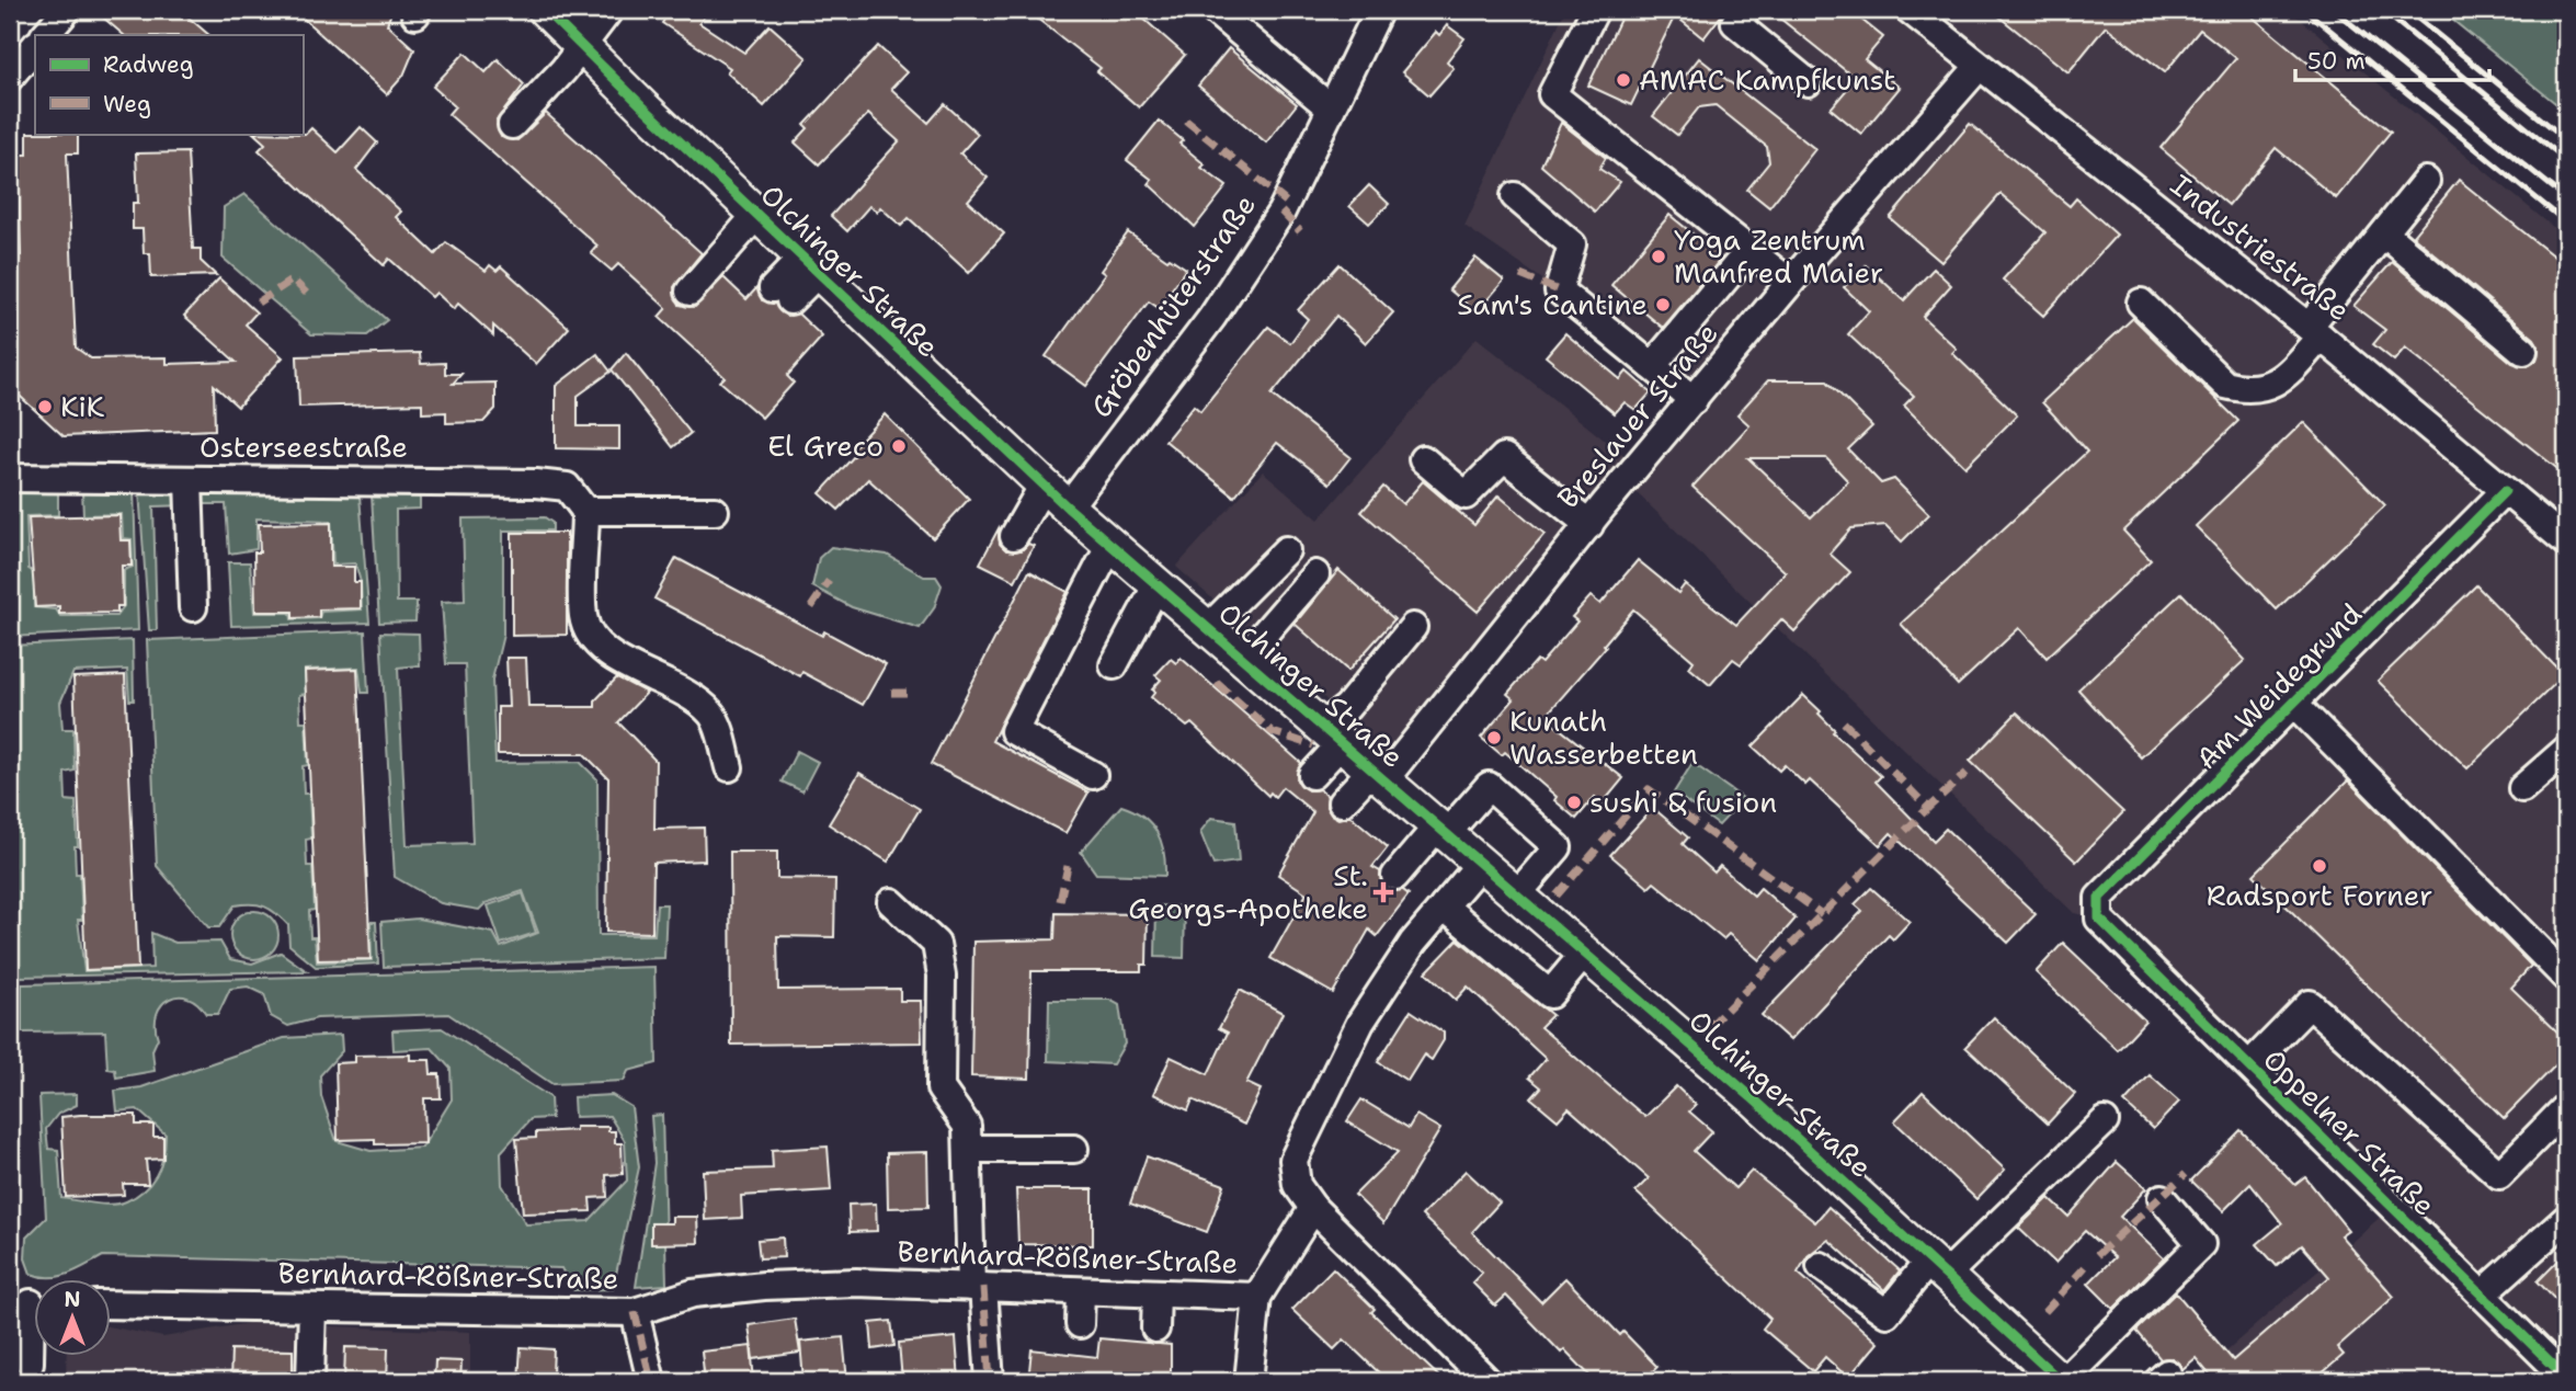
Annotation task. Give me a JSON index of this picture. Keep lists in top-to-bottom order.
{
  "streets": {
    "main road": ["Olchinger Straße"],
    "street": [
      "Industriestraße",
      "Gröbenhüterstraße",
      "Breslauer Straße",
      "Osterseestraße",
      "Am Weidegrund",
      "Oppelner Straße",
      "Bernhard-Rößner-Straße"
    ]
  },
  "crossings": [
    ["Industriestraße", "Breslauer Straße"],
    ["Industriestraße", "Am Weidegrund"],
    ["Olchinger Straße", "Gröbenhüterstraße"],
    ["Olchinger Straße", "Breslauer Straße"],
    ["Am Weidegrund", "Oppelner Straße"]
  ],
  "places": {
    "other": [
      "AMAC Kampfkunst",
      "Yoga Zentrum Manfred Maier",
      "Sam's Cantine",
      "KiK",
      "El Greco",
      "Kunath Wasserbetten",
      "sushi & fusion",
      "Radsport Forner"
    ],
    "health": ["St. Georgs-Apotheke"]
  },
  "legend": ["Radweg", "Weg"],
  "scale_bar": "50 m",
  "north": "top"
}
